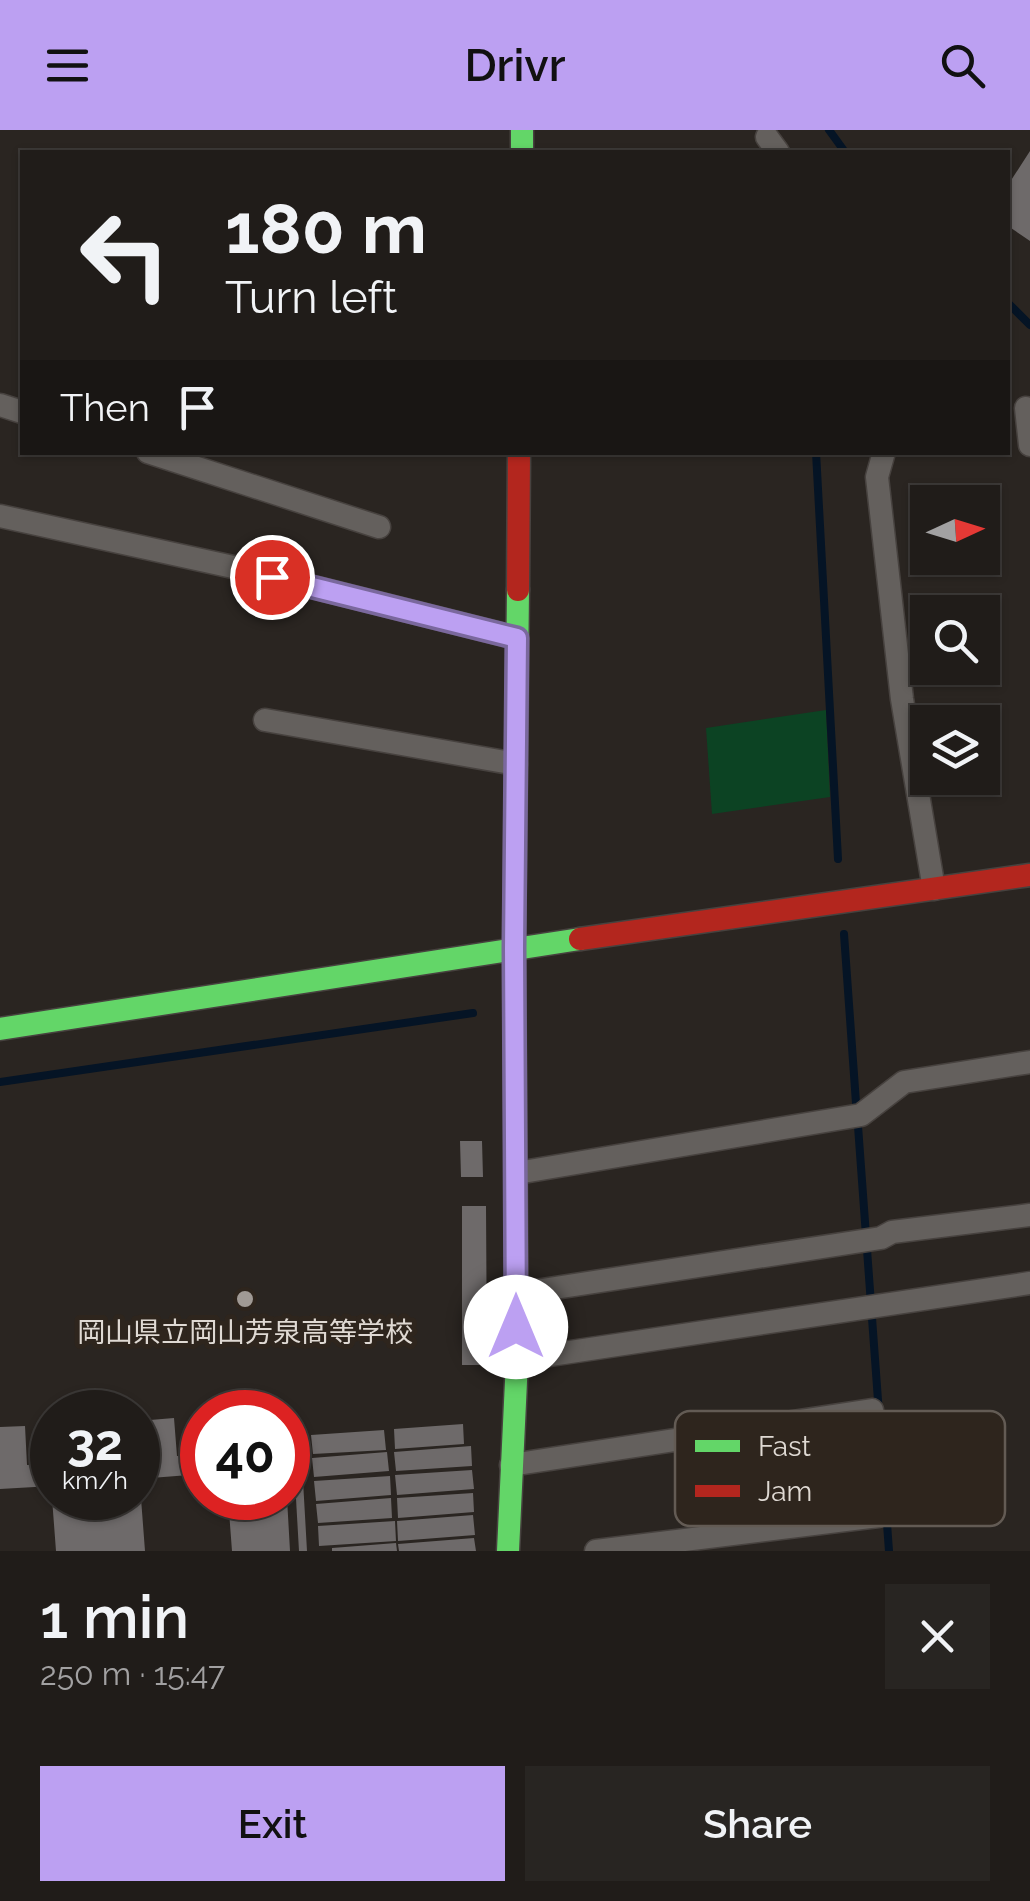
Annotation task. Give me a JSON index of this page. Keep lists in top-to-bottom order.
{
  "places": ["岡山県立岡山芳泉高等学校"],
  "legend": ["Fast", "Jam"],
  "north": "right",
  "page": {
    "header": "Drivr",
    "turn": ["180 m", "Turn left"],
    "then": "Then",
    "speed": "32 km/h",
    "limit": "40",
    "heading": ["1 min", "250 m · 15:47"],
    "buttons": ["Exit", "Share"]
  }
}
